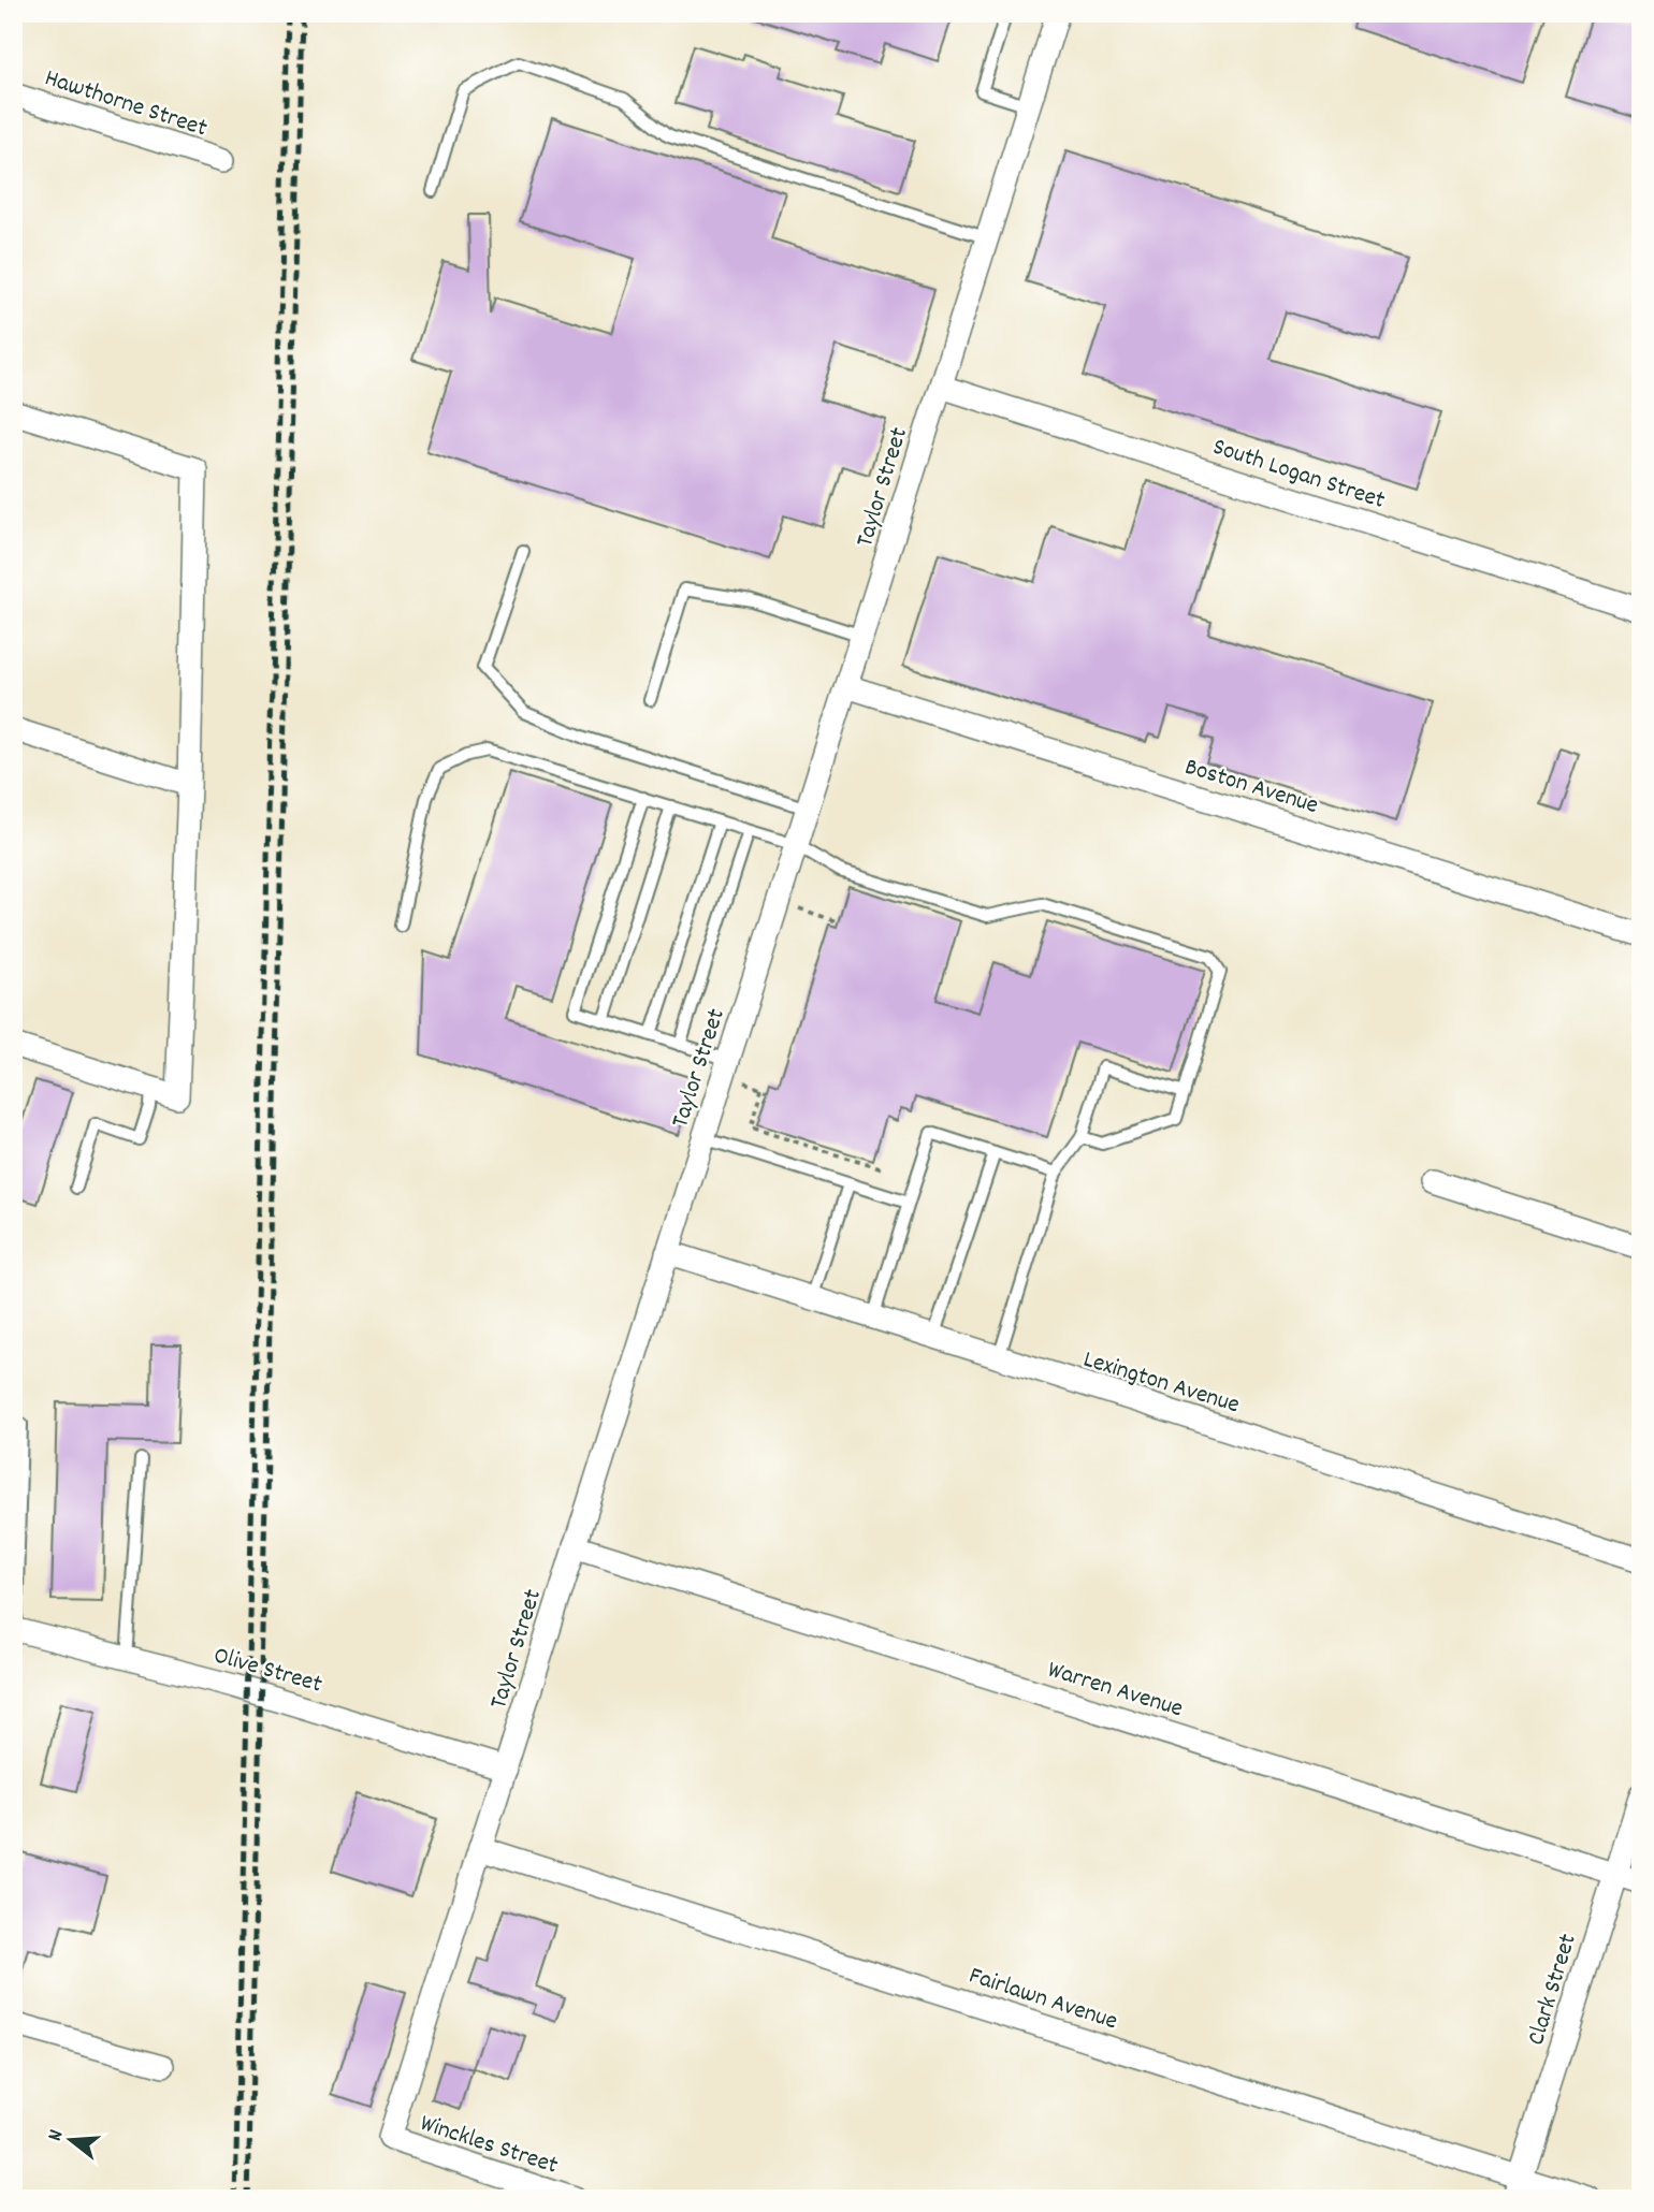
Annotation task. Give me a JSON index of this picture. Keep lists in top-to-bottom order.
{
  "streets": {
    "street": [
      "Hawthorne Street",
      "South Logan Street",
      "Taylor Street",
      "Boston Avenue",
      "Lexington Avenue",
      "Olive Street",
      "Warren Avenue",
      "Clark Street",
      "Fairlawn Avenue",
      "Winckles Street"
    ]
  },
  "crossings": [
    ["South Logan Street", "Taylor Street"],
    ["Taylor Street", "Boston Avenue"],
    ["Taylor Street", "Lexington Avenue"],
    ["Taylor Street", "Olive Street"],
    ["Taylor Street", "Warren Avenue"],
    ["Taylor Street", "Fairlawn Avenue"],
    ["Taylor Street", "Winckles Street"],
    ["Warren Avenue", "Clark Street"],
    ["Clark Street", "Fairlawn Avenue"]
  ],
  "north": "left"
}
